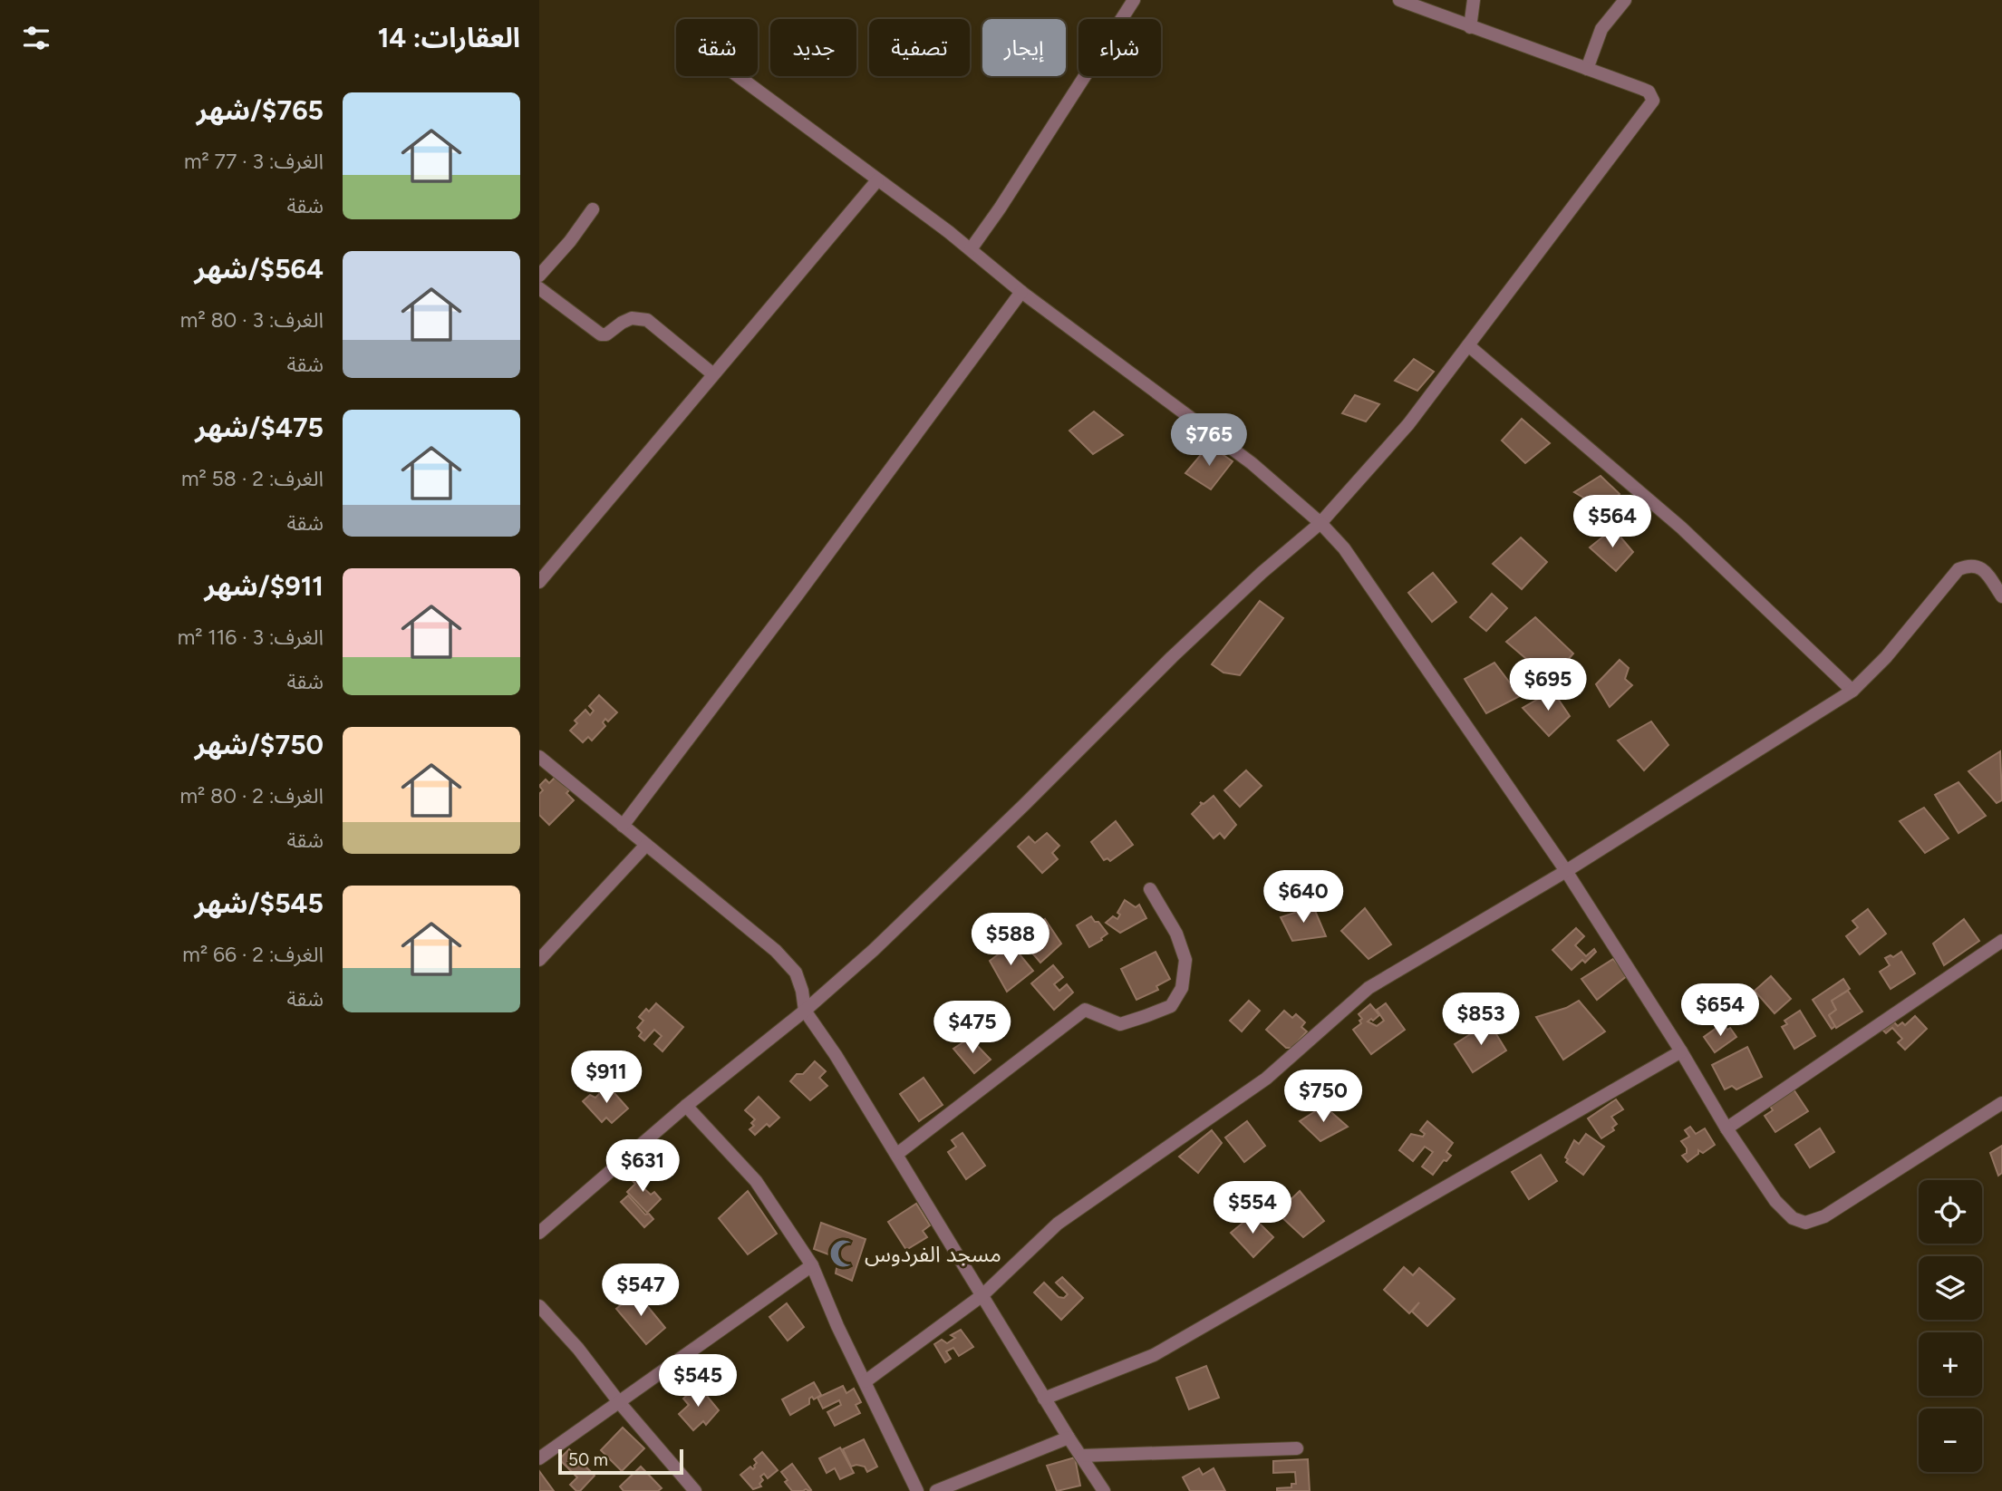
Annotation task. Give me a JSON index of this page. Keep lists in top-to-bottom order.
{
  "places": {
    "mosque": ["مسجد الفردوس"]
  },
  "scale_bar": "50 m",
  "page": {
    "heading": "العقارات: 14",
    "chip": [
      "شراء",
      "إيجار",
      "تصفية",
      "جديد",
      "شقة"
    ],
    "list": [
      {
        "name": "$765/شهر",
        "note": "الغرف: 3 · 77 m² · شقة"
      },
      {
        "name": "$564/شهر",
        "note": "الغرف: 3 · 80 m² · شقة"
      },
      {
        "name": "$475/شهر",
        "note": "الغرف: 2 · 58 m² · شقة"
      },
      {
        "name": "$911/شهر",
        "note": "الغرف: 3 · 116 m² · شقة"
      },
      {
        "name": "$750/شهر",
        "note": "الغرف: 2 · 80 m² · شقة"
      },
      {
        "name": "$545/شهر",
        "note": "الغرف: 2 · 66 m² · شقة"
      }
    ],
    "price": [
      "$765",
      "$564",
      "$695",
      "$640",
      "$588",
      "$654",
      "$853",
      "$475",
      "$911",
      "$750",
      "$631",
      "$554",
      "$547",
      "$545"
    ],
    "map_buttons": ["+", "−"],
    "scale": "50 m"
  }
}
